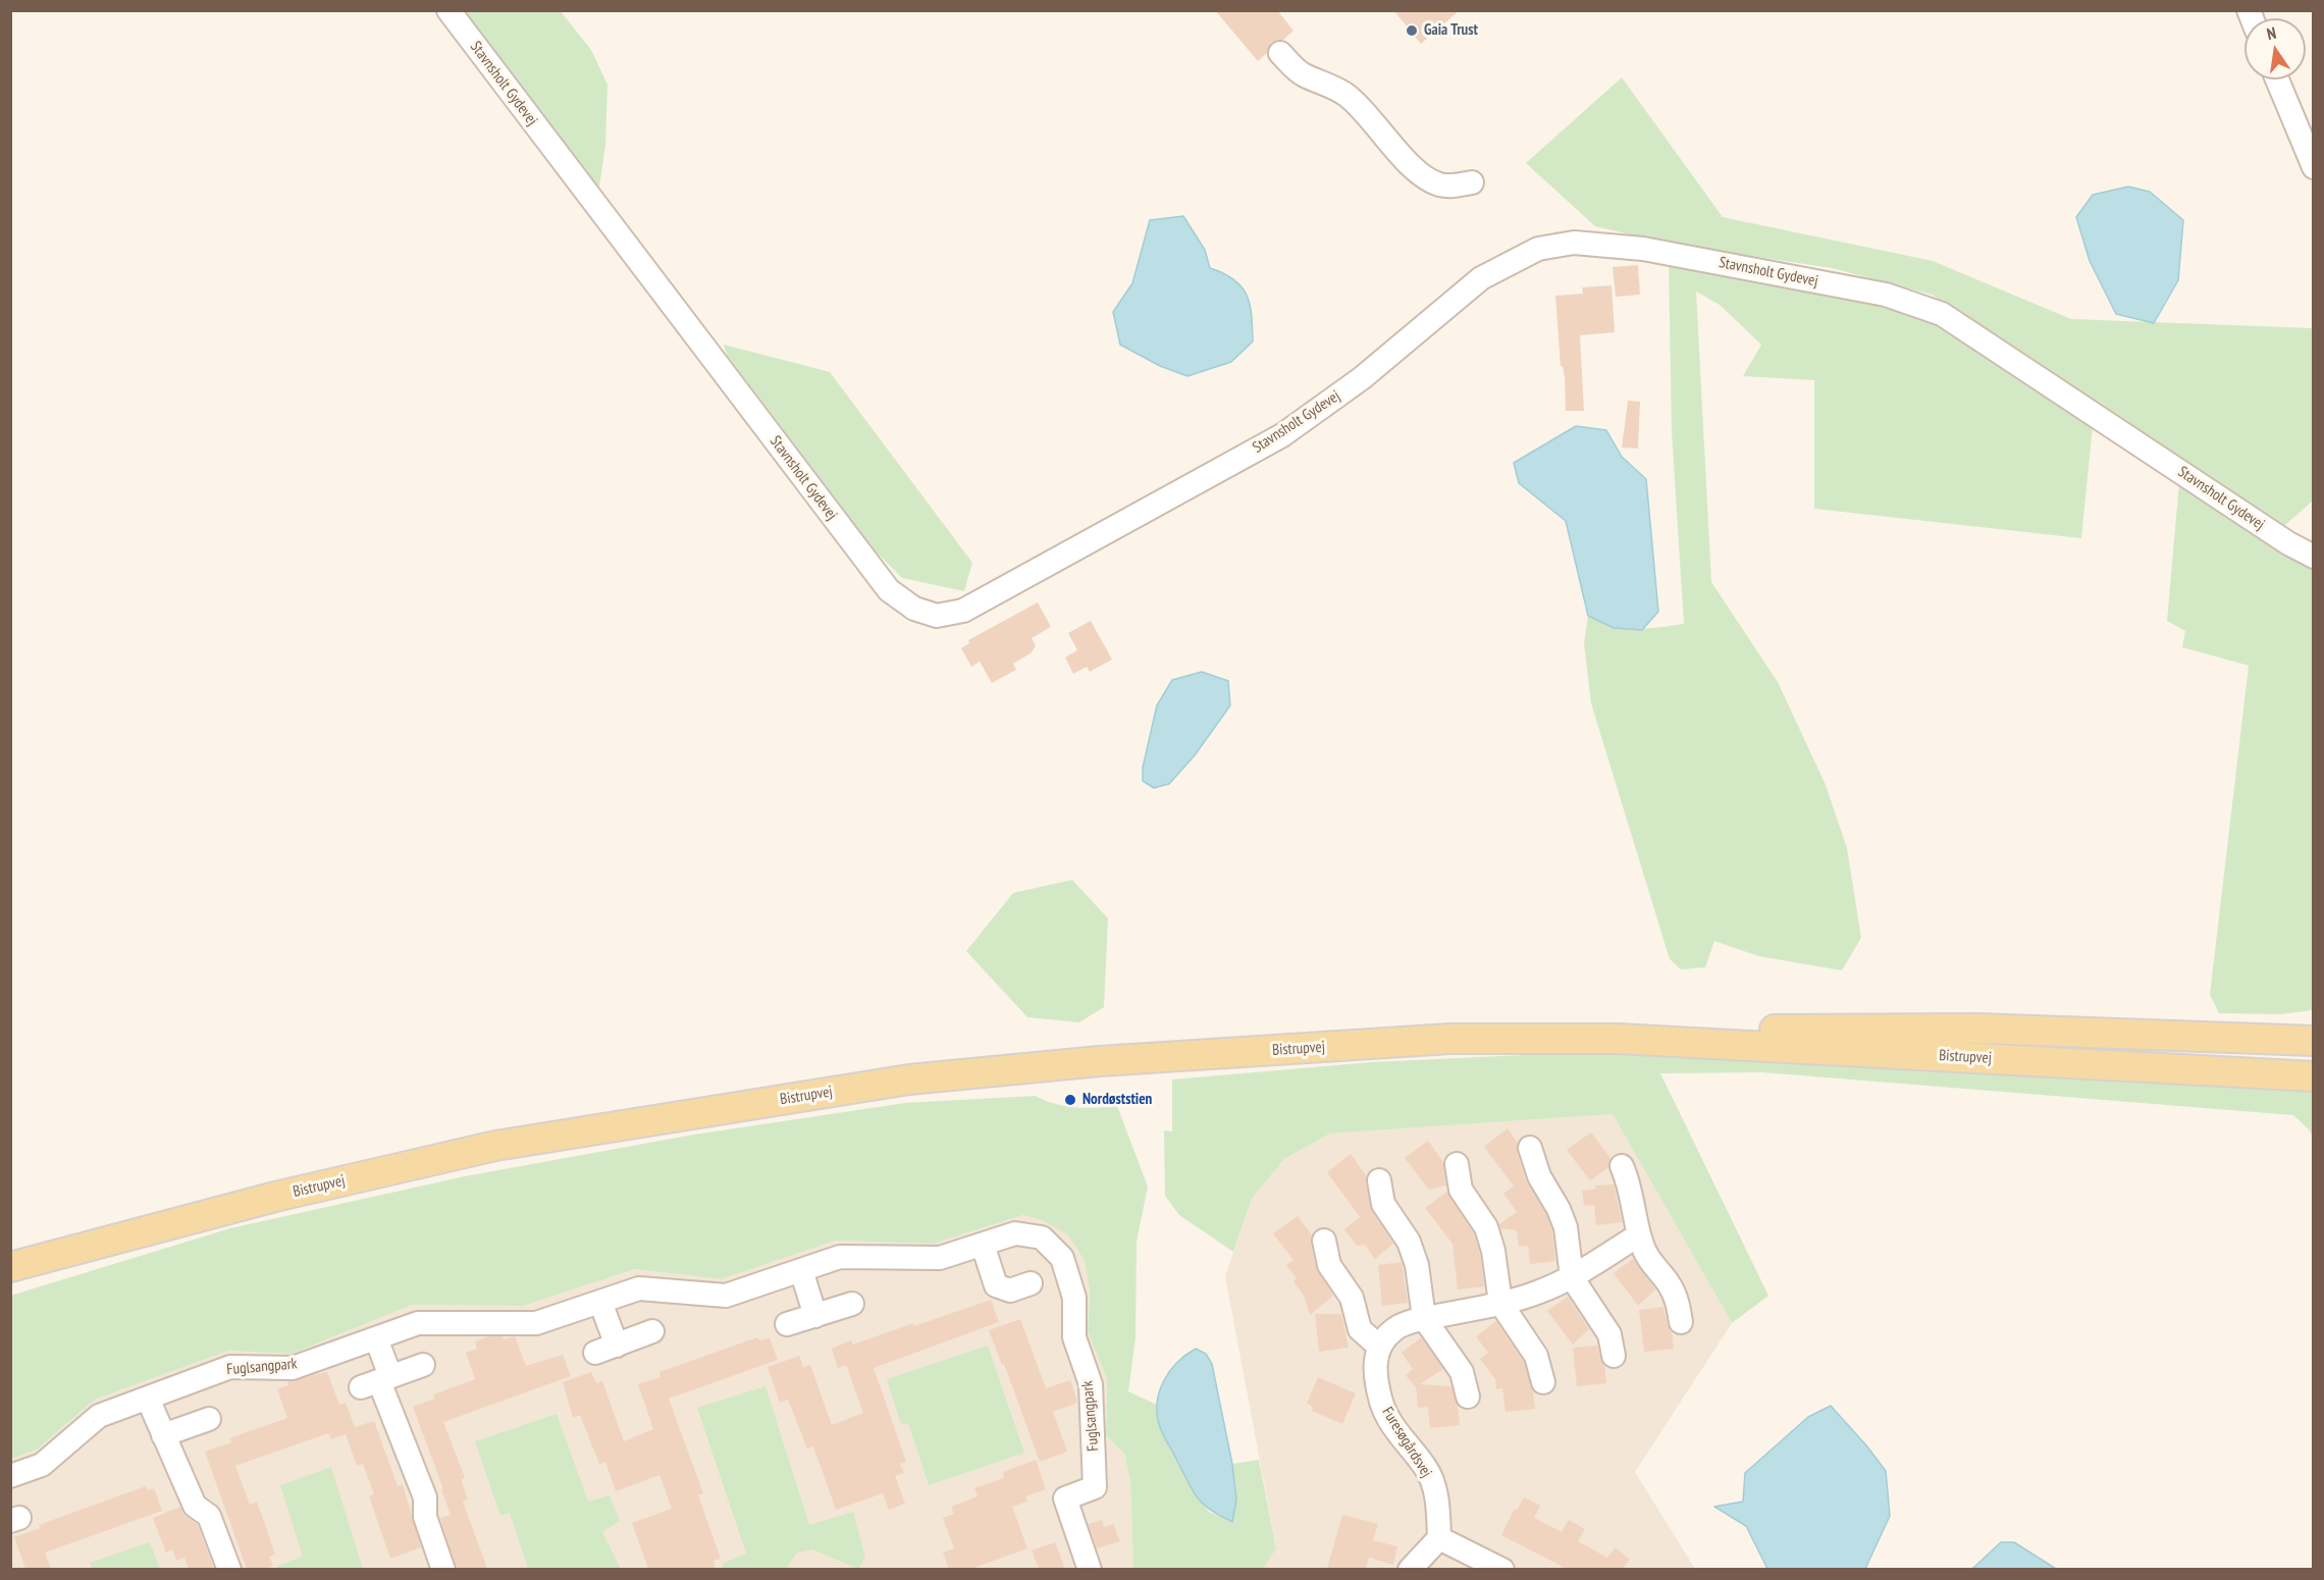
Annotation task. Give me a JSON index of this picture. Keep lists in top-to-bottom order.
{
  "streets": {
    "main road": ["Bistrupvej"],
    "street": ["Stavnsholt Gydevej", "Fuglsangpark", "Furesøgårdsvej"]
  },
  "places": ["Gaia Trust", "Nordøststien"],
  "north": "top"
}
